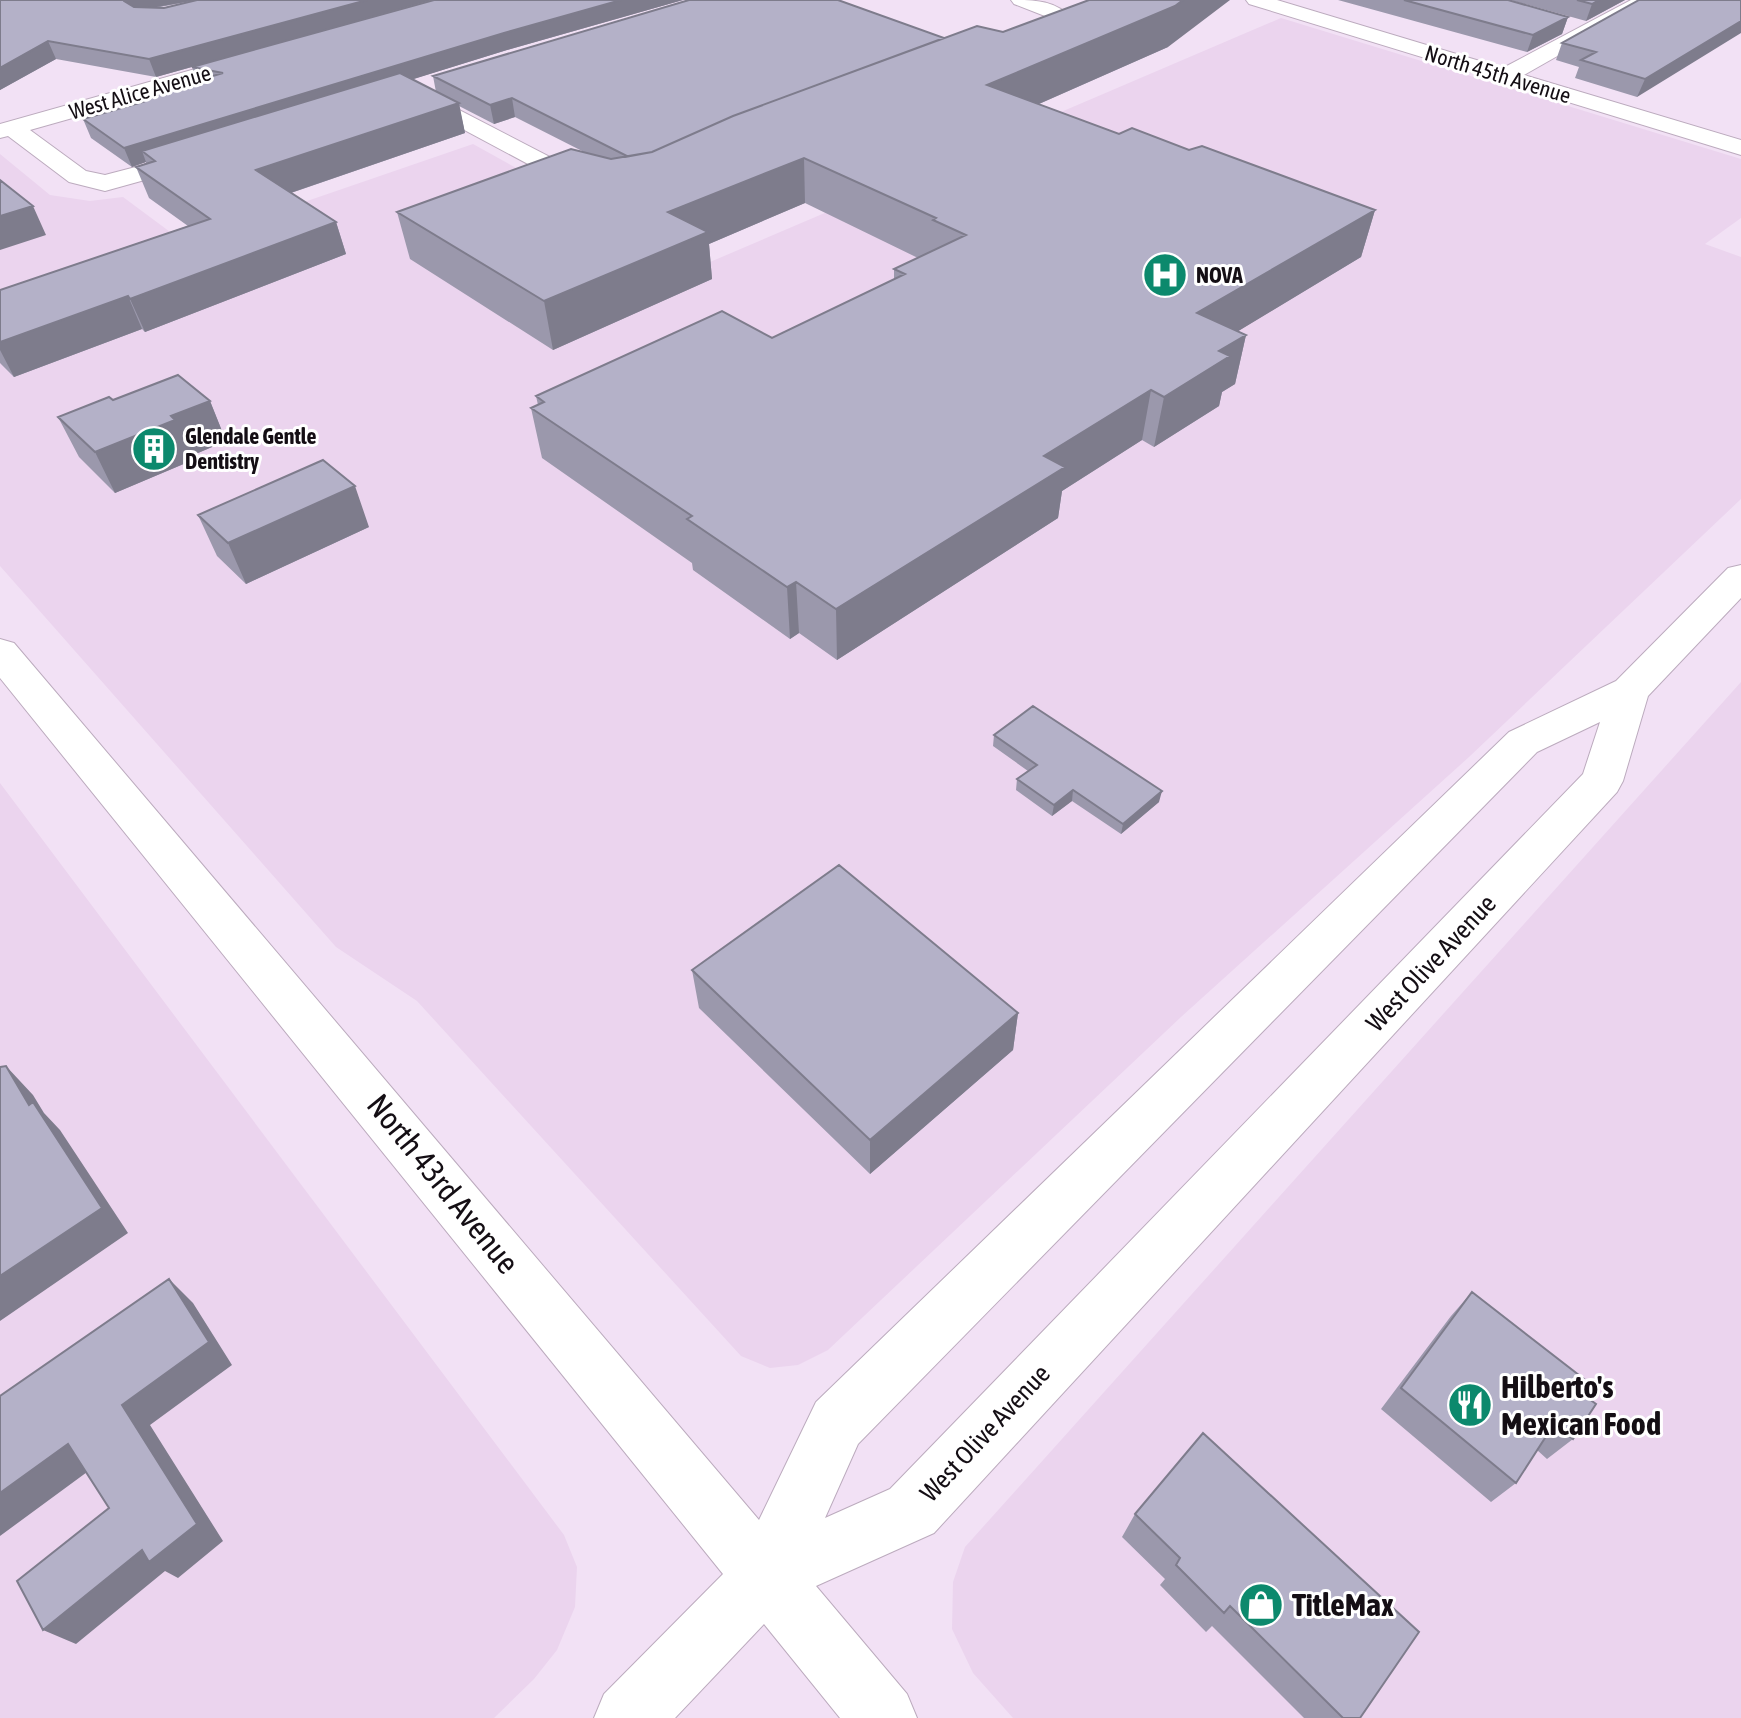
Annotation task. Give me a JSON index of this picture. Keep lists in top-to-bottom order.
{
  "streets": {
    "main road": [
      "North 45th Avenue",
      "West Alice Avenue",
      "West Olive Avenue",
      "North 43rd Avenue"
    ]
  },
  "crossings": [
    ["West Olive Avenue", "North 43rd Avenue"]
  ],
  "places": {
    "hospital": ["NOVA"],
    "building": ["Glendale Gentle Dentistry"],
    "restaurant": ["Hilberto's Mexican Food"],
    "shop": ["TitleMax"]
  }
}
